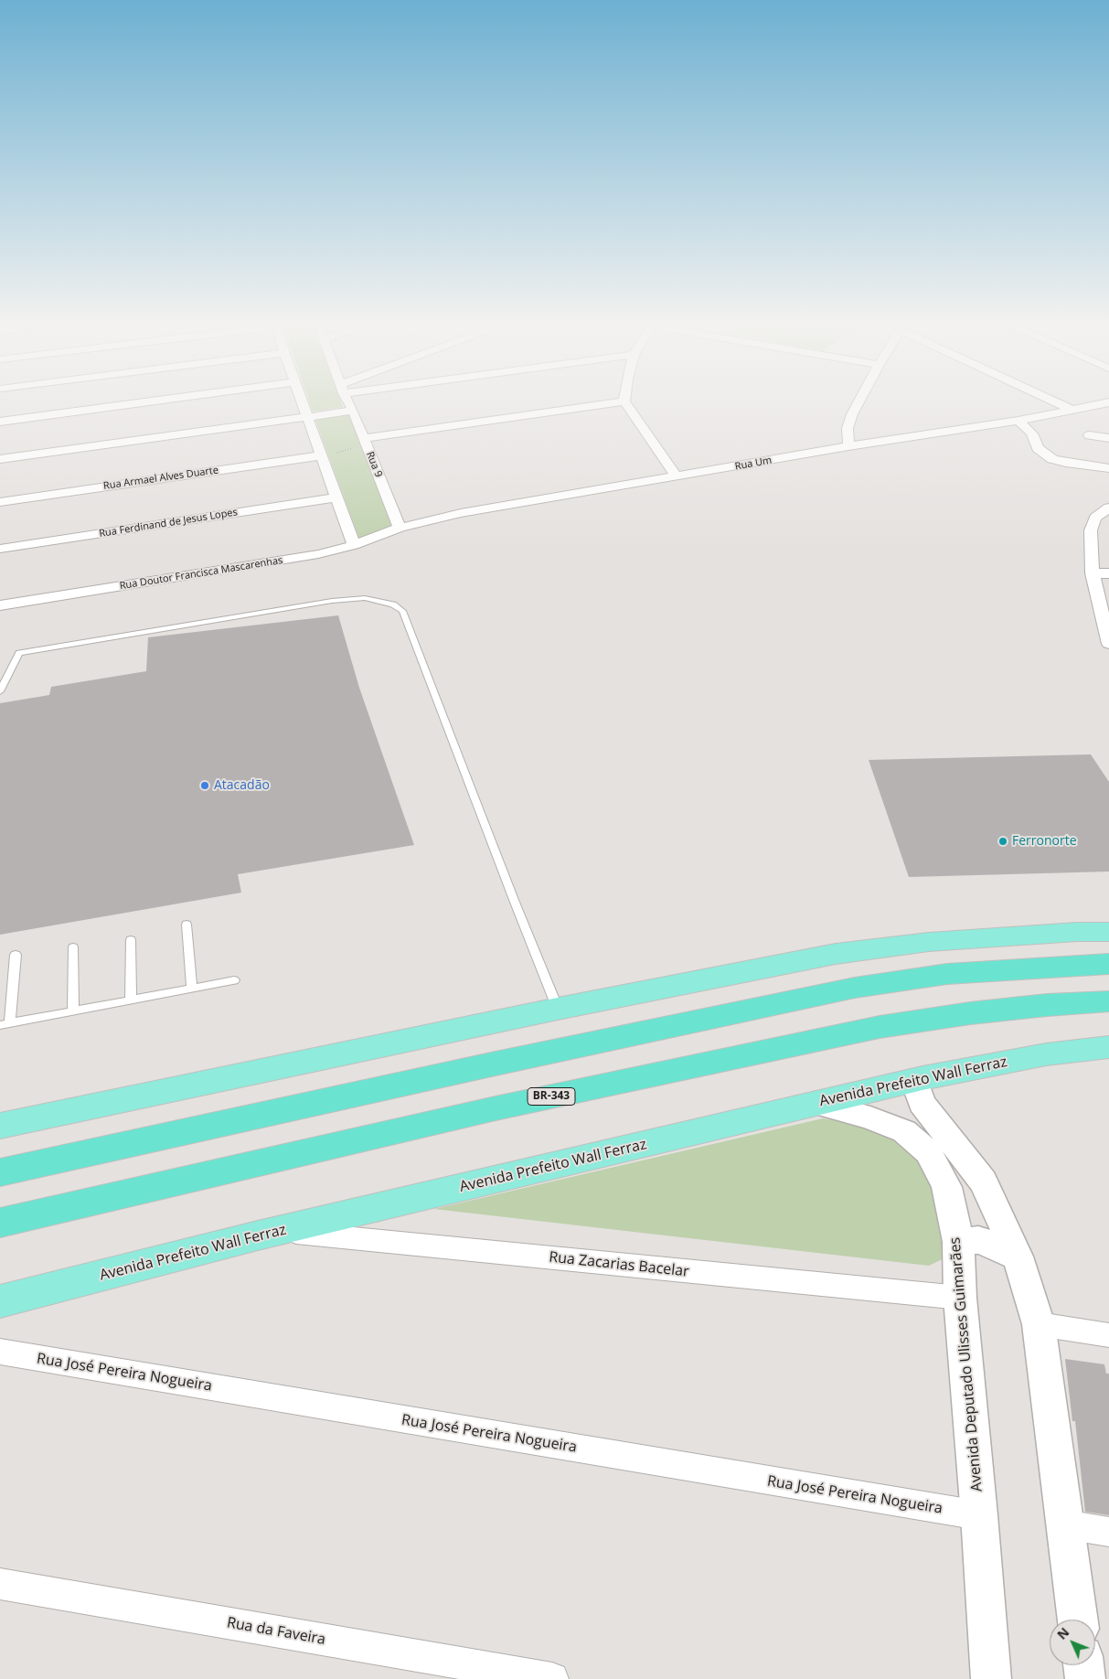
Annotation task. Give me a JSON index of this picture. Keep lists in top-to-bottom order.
{
  "streets": {
    "highway": ["BR-343"],
    "main road": ["Avenida Prefeito Wall Ferraz"],
    "street": [
      "Rua Um",
      "Rua 9",
      "Rua Armael Alves Duarte",
      "Rua Ferdinand de Jesus Lopes",
      "Rua Doutor Francisca Mascarenhas",
      "Rua Zacarias Bacelar",
      "Avenida Deputado Ulisses Guimarães",
      "Rua José Pereira Nogueira",
      "Rua da Faveira"
    ]
  },
  "crossings": [
    ["Rua Um", "Rua 9"],
    ["Rua Um", "Rua Doutor Francisca Mascarenhas"],
    ["Rua 9", "Rua Doutor Francisca Mascarenhas"],
    ["Avenida Prefeito Wall Ferraz", "Rua Zacarias Bacelar"],
    ["Avenida Prefeito Wall Ferraz", "Avenida Deputado Ulisses Guimarães"],
    ["Rua Zacarias Bacelar", "Avenida Deputado Ulisses Guimarães"],
    ["Avenida Deputado Ulisses Guimarães", "Rua José Pereira Nogueira"]
  ],
  "places": ["Atacadão", "Ferronorte"],
  "north": "top left"
}
